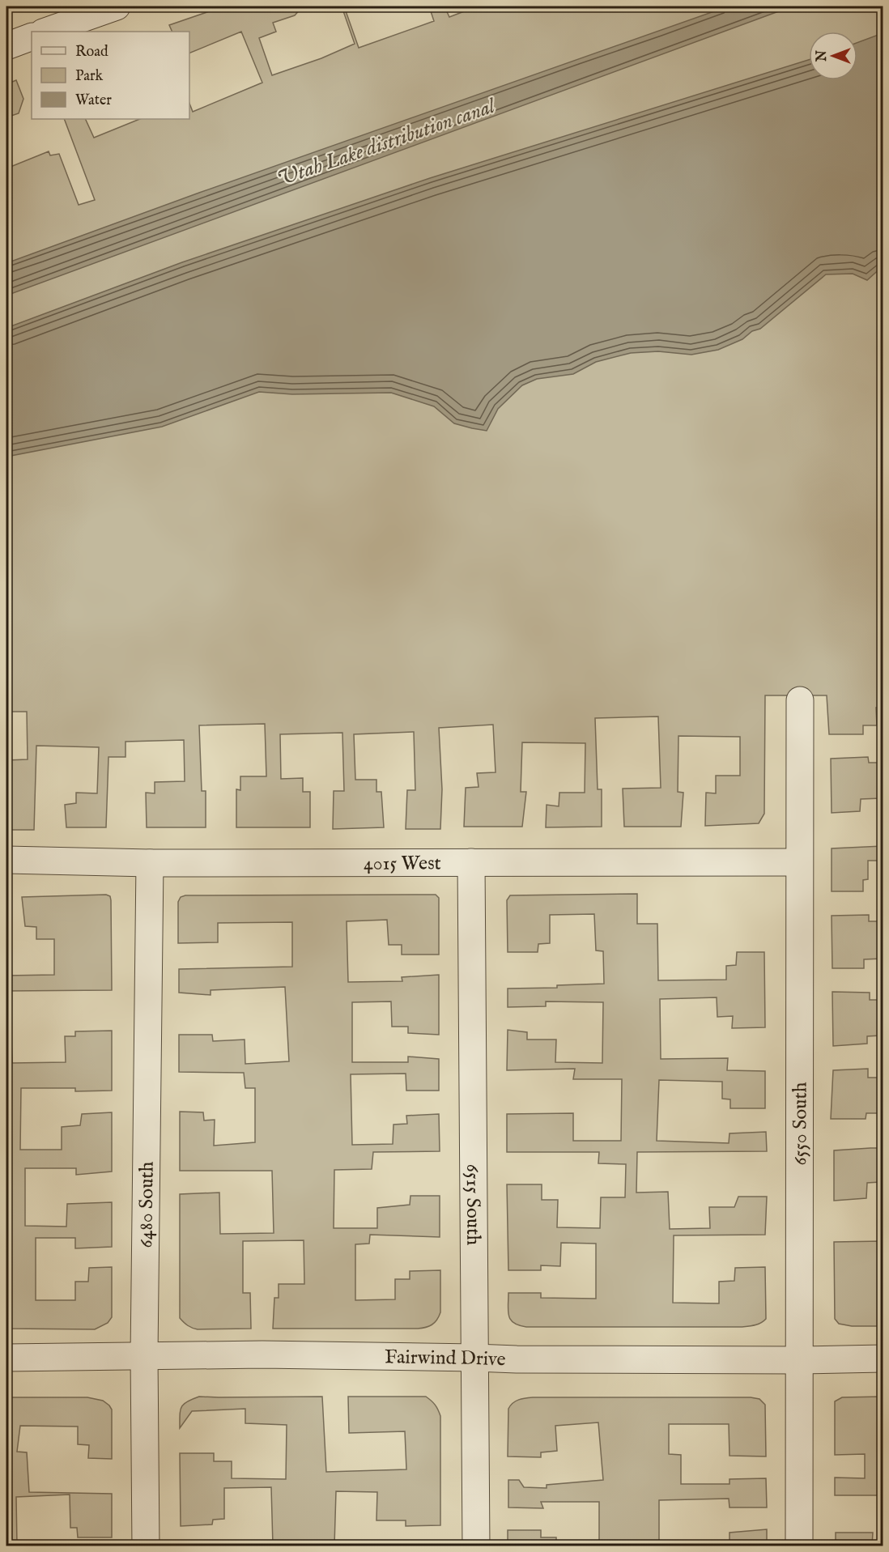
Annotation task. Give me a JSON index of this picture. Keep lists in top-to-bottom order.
{
  "streets": {
    "street": [
      "4015 West",
      "6550 South",
      "6515 South",
      "6480 South",
      "Fairwind Drive"
    ]
  },
  "crossings": [
    ["4015 West", "6550 South"],
    ["4015 West", "6515 South"],
    ["4015 West", "6480 South"],
    ["6550 South", "Fairwind Drive"],
    ["6515 South", "Fairwind Drive"],
    ["6480 South", "Fairwind Drive"]
  ],
  "water": ["Utah Lake distribution canal"],
  "legend": ["Road", "Park", "Water"],
  "north": "left"
}
